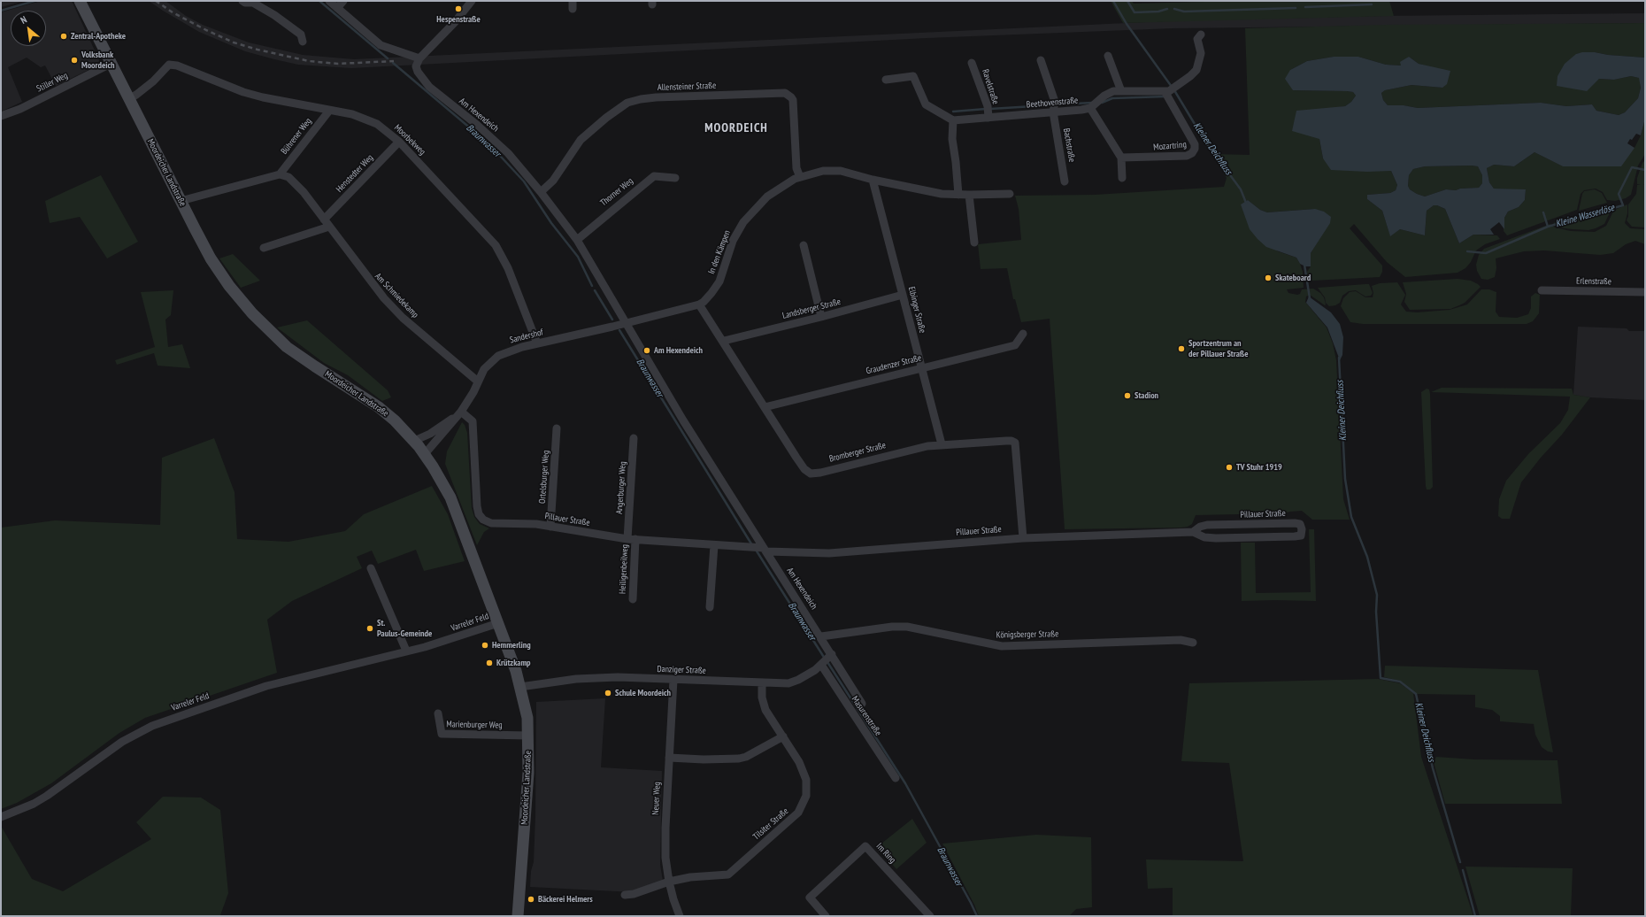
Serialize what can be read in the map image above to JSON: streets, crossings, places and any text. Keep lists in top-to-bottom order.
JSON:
{
  "streets": {
    "main road": ["Moordeicher Landstraße"],
    "street": [
      "Stiller Weg",
      "Allensteiner Straße",
      "Ravelstraße",
      "Beethovenstraße",
      "Am Hexendeich",
      "Bührener Weg",
      "Moorbekweg",
      "Bachstraße",
      "Mozartring",
      "Henstedter Weg",
      "Thorner Weg",
      "In den Kämpen",
      "Erlenstraße",
      "Am Schmiedekamp",
      "Landsberger Straße",
      "Elbinger Straße",
      "Sandershof",
      "Graudenzer Straße",
      "Bromberger Straße",
      "Ortelsburger Weg",
      "Angerburger Weg",
      "Pillauer Straße",
      "Heiligenbeilweg",
      "Varreler Feld",
      "Königsberger Straße",
      "Danziger Straße",
      "Masurenstraße",
      "Marienburger Weg",
      "Neuer Weg",
      "Tilsiter Straße",
      "Im Ring"
    ]
  },
  "crossings": [
    ["Stiller Weg", "Moordeicher Landstraße"],
    ["Allensteiner Straße", "Am Hexendeich"],
    ["Allensteiner Straße", "In den Kämpen"],
    ["Ravelstraße", "Beethovenstraße"],
    ["Beethovenstraße", "Bachstraße"],
    ["Am Hexendeich", "Thorner Weg"],
    ["Am Hexendeich", "In den Kämpen"],
    ["Am Hexendeich", "Sandershof"],
    ["Am Hexendeich", "Pillauer Straße"],
    ["Am Hexendeich", "Königsberger Straße"],
    ["Am Hexendeich", "Danziger Straße"],
    ["Bührener Weg", "Moorbekweg"],
    ["Bührener Weg", "Am Schmiedekamp"],
    ["Moorbekweg", "Moordeicher Landstraße"],
    ["Moorbekweg", "Henstedter Weg"],
    ["Moorbekweg", "Sandershof"],
    ["Moordeicher Landstraße", "Sandershof"],
    ["Moordeicher Landstraße", "Varreler Feld"],
    ["Moordeicher Landstraße", "Danziger Straße"],
    ["Moordeicher Landstraße", "Marienburger Weg"],
    ["Henstedter Weg", "Am Schmiedekamp"],
    ["In den Kämpen", "Elbinger Straße"],
    ["In den Kämpen", "Sandershof"],
    ["In den Kämpen", "Bromberger Straße"],
    ["Am Schmiedekamp", "Sandershof"],
    ["Landsberger Straße", "Elbinger Straße"],
    ["Landsberger Straße", "Bromberger Straße"],
    ["Elbinger Straße", "Graudenzer Straße"],
    ["Elbinger Straße", "Bromberger Straße"],
    ["Sandershof", "Pillauer Straße"],
    ["Graudenzer Straße", "Bromberger Straße"],
    ["Bromberger Straße", "Pillauer Straße"],
    ["Ortelsburger Weg", "Pillauer Straße"],
    ["Angerburger Weg", "Pillauer Straße"],
    ["Angerburger Weg", "Heiligenbeilweg"],
    ["Pillauer Straße", "Heiligenbeilweg"],
    ["Danziger Straße", "Masurenstraße"],
    ["Danziger Straße", "Neuer Weg"],
    ["Danziger Straße", "Tilsiter Straße"],
    ["Neuer Weg", "Tilsiter Straße"]
  ],
  "districts": ["MOORDEICH"],
  "water": ["Braunwasser", "Kleiner Deichfluss", "Kleine Wasserlöse"],
  "places": [
    "Hespenstraße",
    "Zentral-Apotheke",
    "Volksbank Moordeich",
    "Skateboard",
    "Sportzentrum an der Pillauer Straße",
    "Am Hexendeich",
    "Stadion",
    "TV Stuhr 1919",
    "St. Paulus-Gemeinde",
    "Hemmerling",
    "Krützkamp",
    "Schule Moordeich",
    "Bäckerei Helmers"
  ],
  "north": "top left"
}
